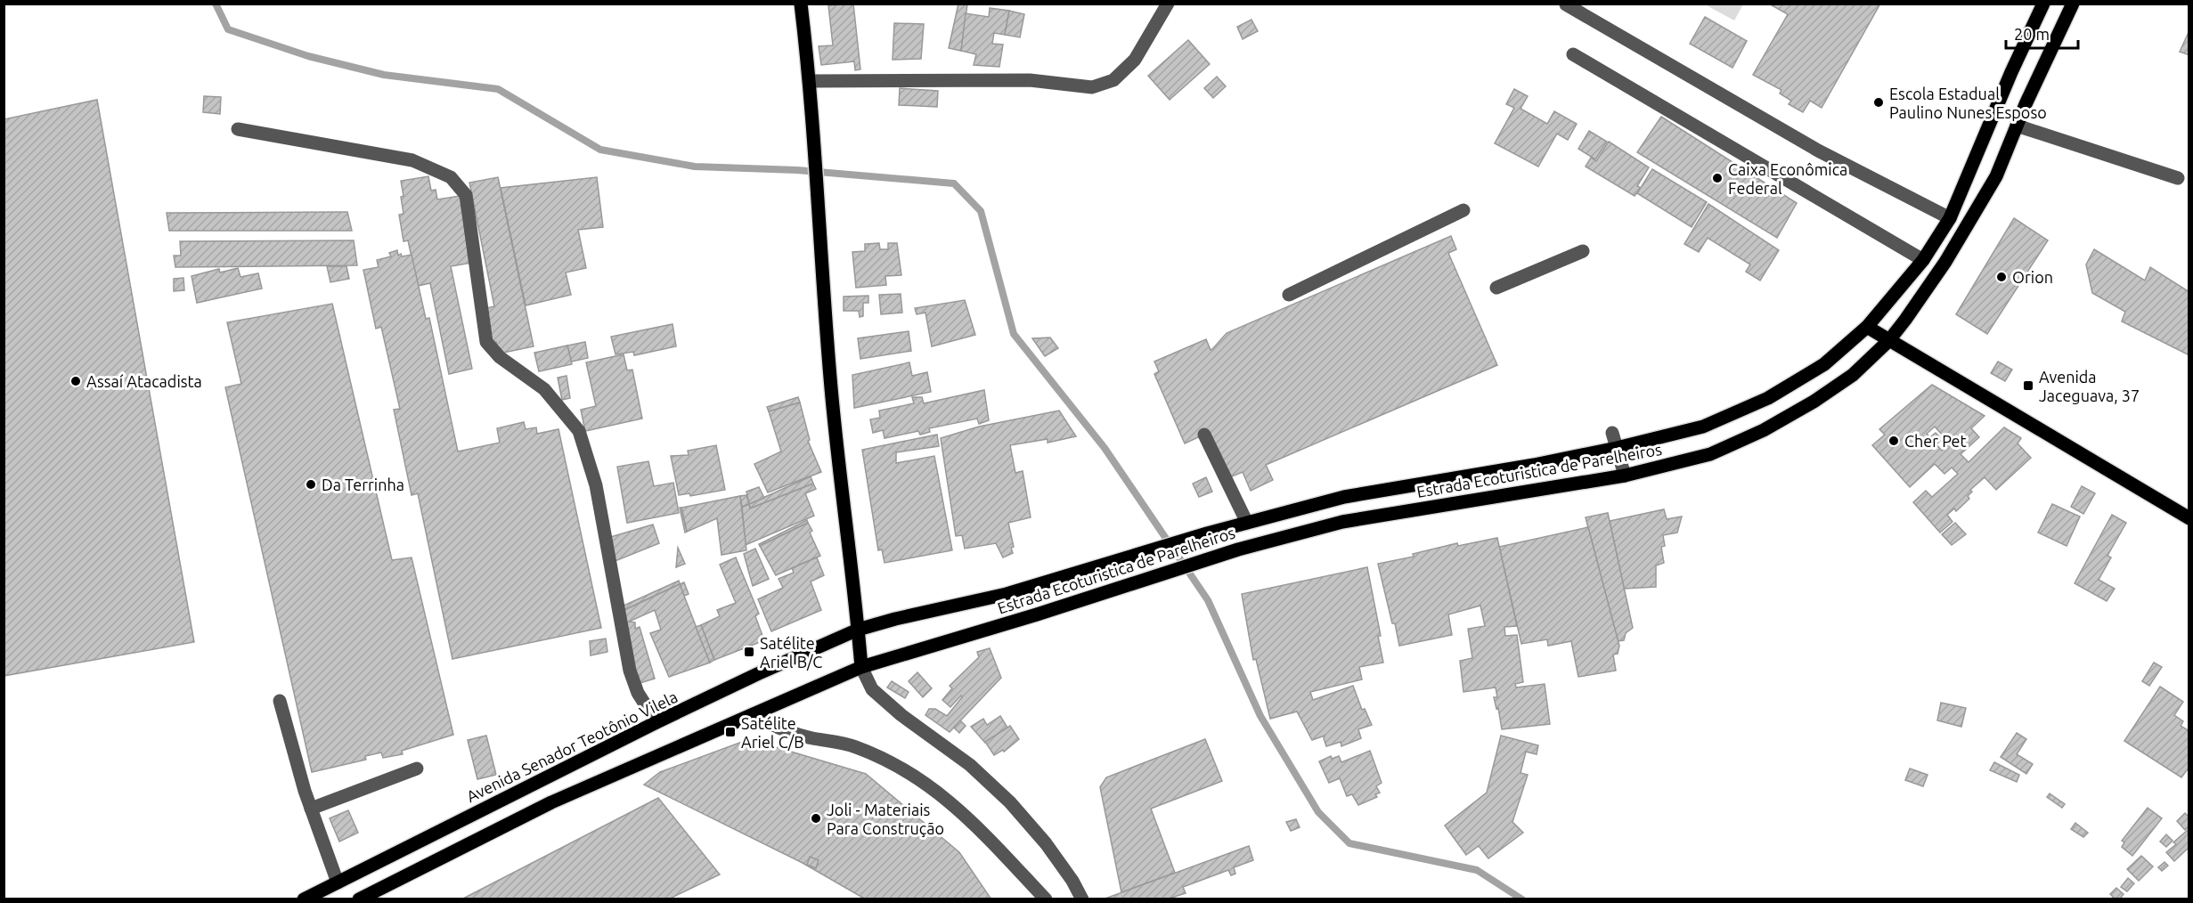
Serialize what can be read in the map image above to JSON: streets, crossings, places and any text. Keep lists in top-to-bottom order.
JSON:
{
  "streets": {
    "main road": ["Estrada Ecoturistica de Parelheiros", "Avenida Senador Teotônio Vilela"]
  },
  "crossings": [
    ["Estrada Ecoturistica de Parelheiros", "Avenida Senador Teotônio Vilela"]
  ],
  "places": {
    "other": [
      "Escola Estadual Paulino Nunes Esposo",
      "Caixa Econômica Federal",
      "Orion",
      "Assaí Atacadista",
      "Cher Pet",
      "Da Terrinha",
      "Joli - Materiais Para Construção"
    ],
    "transit": ["Avenida Jaceguava, 37", "Satélite Ariel B/C", "Satélite Ariel C/B"]
  },
  "scale_bar": "20 m"
}
